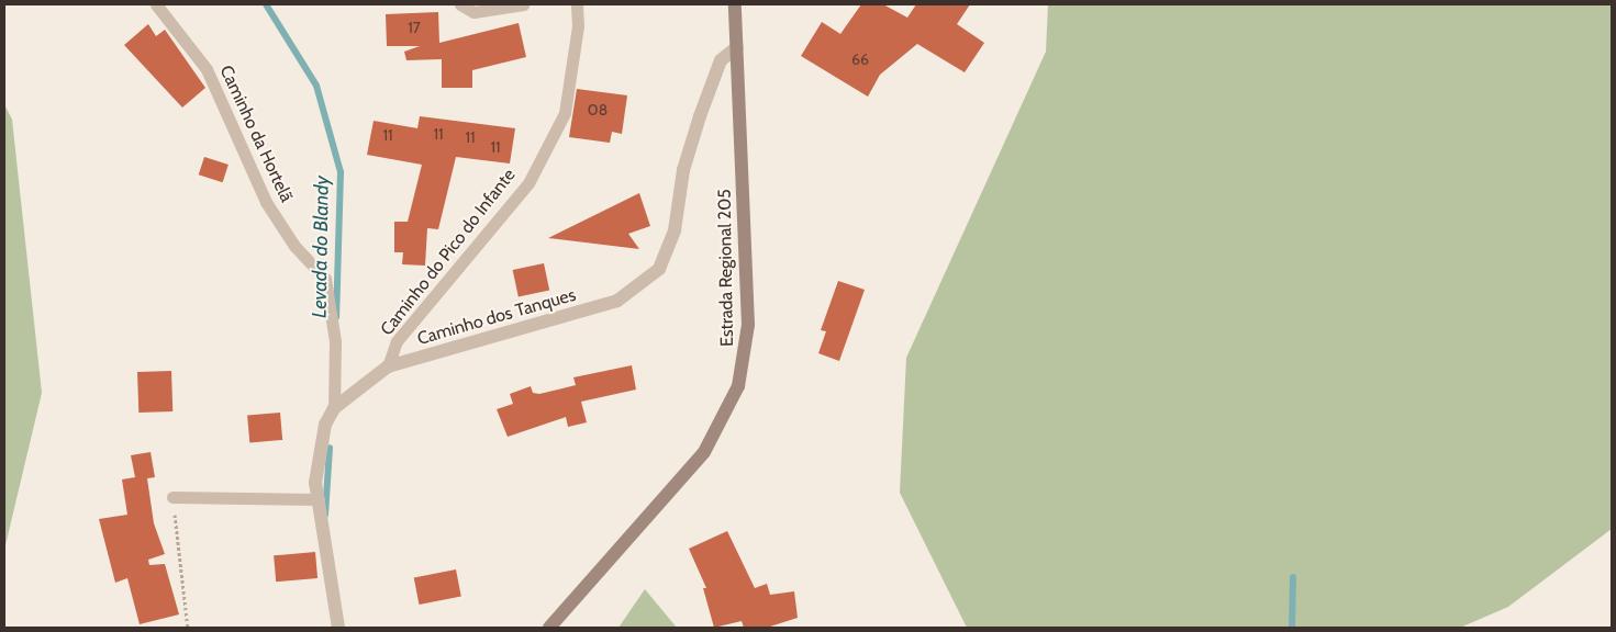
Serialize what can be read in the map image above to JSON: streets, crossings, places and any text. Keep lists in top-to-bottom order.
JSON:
{
  "streets": {
    "main road": ["Estrada Regional 205"],
    "street": ["Caminho dos Tanques"],
    "lane": ["Caminho da Hortelã", "Caminho do Pico do Infante"]
  },
  "crossings": [
    ["Caminho da Hortelã", "Caminho dos Tanques"],
    ["Caminho do Pico do Infante", "Caminho dos Tanques"],
    ["Estrada Regional 205", "Caminho dos Tanques"]
  ],
  "water": ["Levada do Blandy"],
  "house_numbers": [
    "17",
    "66",
    "08",
    "11",
    "11",
    "11",
    "11"
  ]
}
